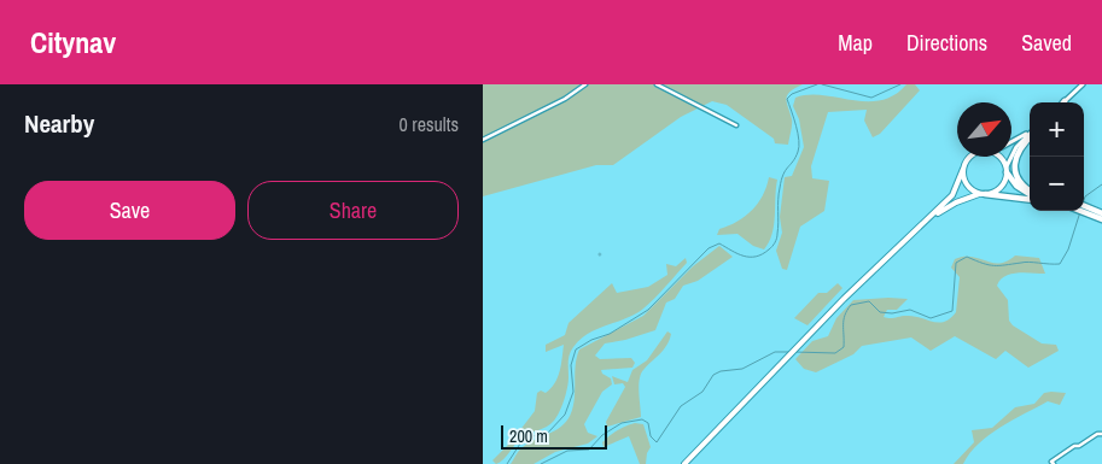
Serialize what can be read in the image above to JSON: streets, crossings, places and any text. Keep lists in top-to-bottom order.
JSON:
{
  "scale_bar": "200 m",
  "north": "top right",
  "page": {
    "header": "Citynav",
    "nav": ["Map", "Directions", "Saved"],
    "heading": ["Nearby", "0 results"],
    "map_buttons": ["+", "−"],
    "buttons": ["Save", "Share"],
    "scale": "200 m"
  }
}
